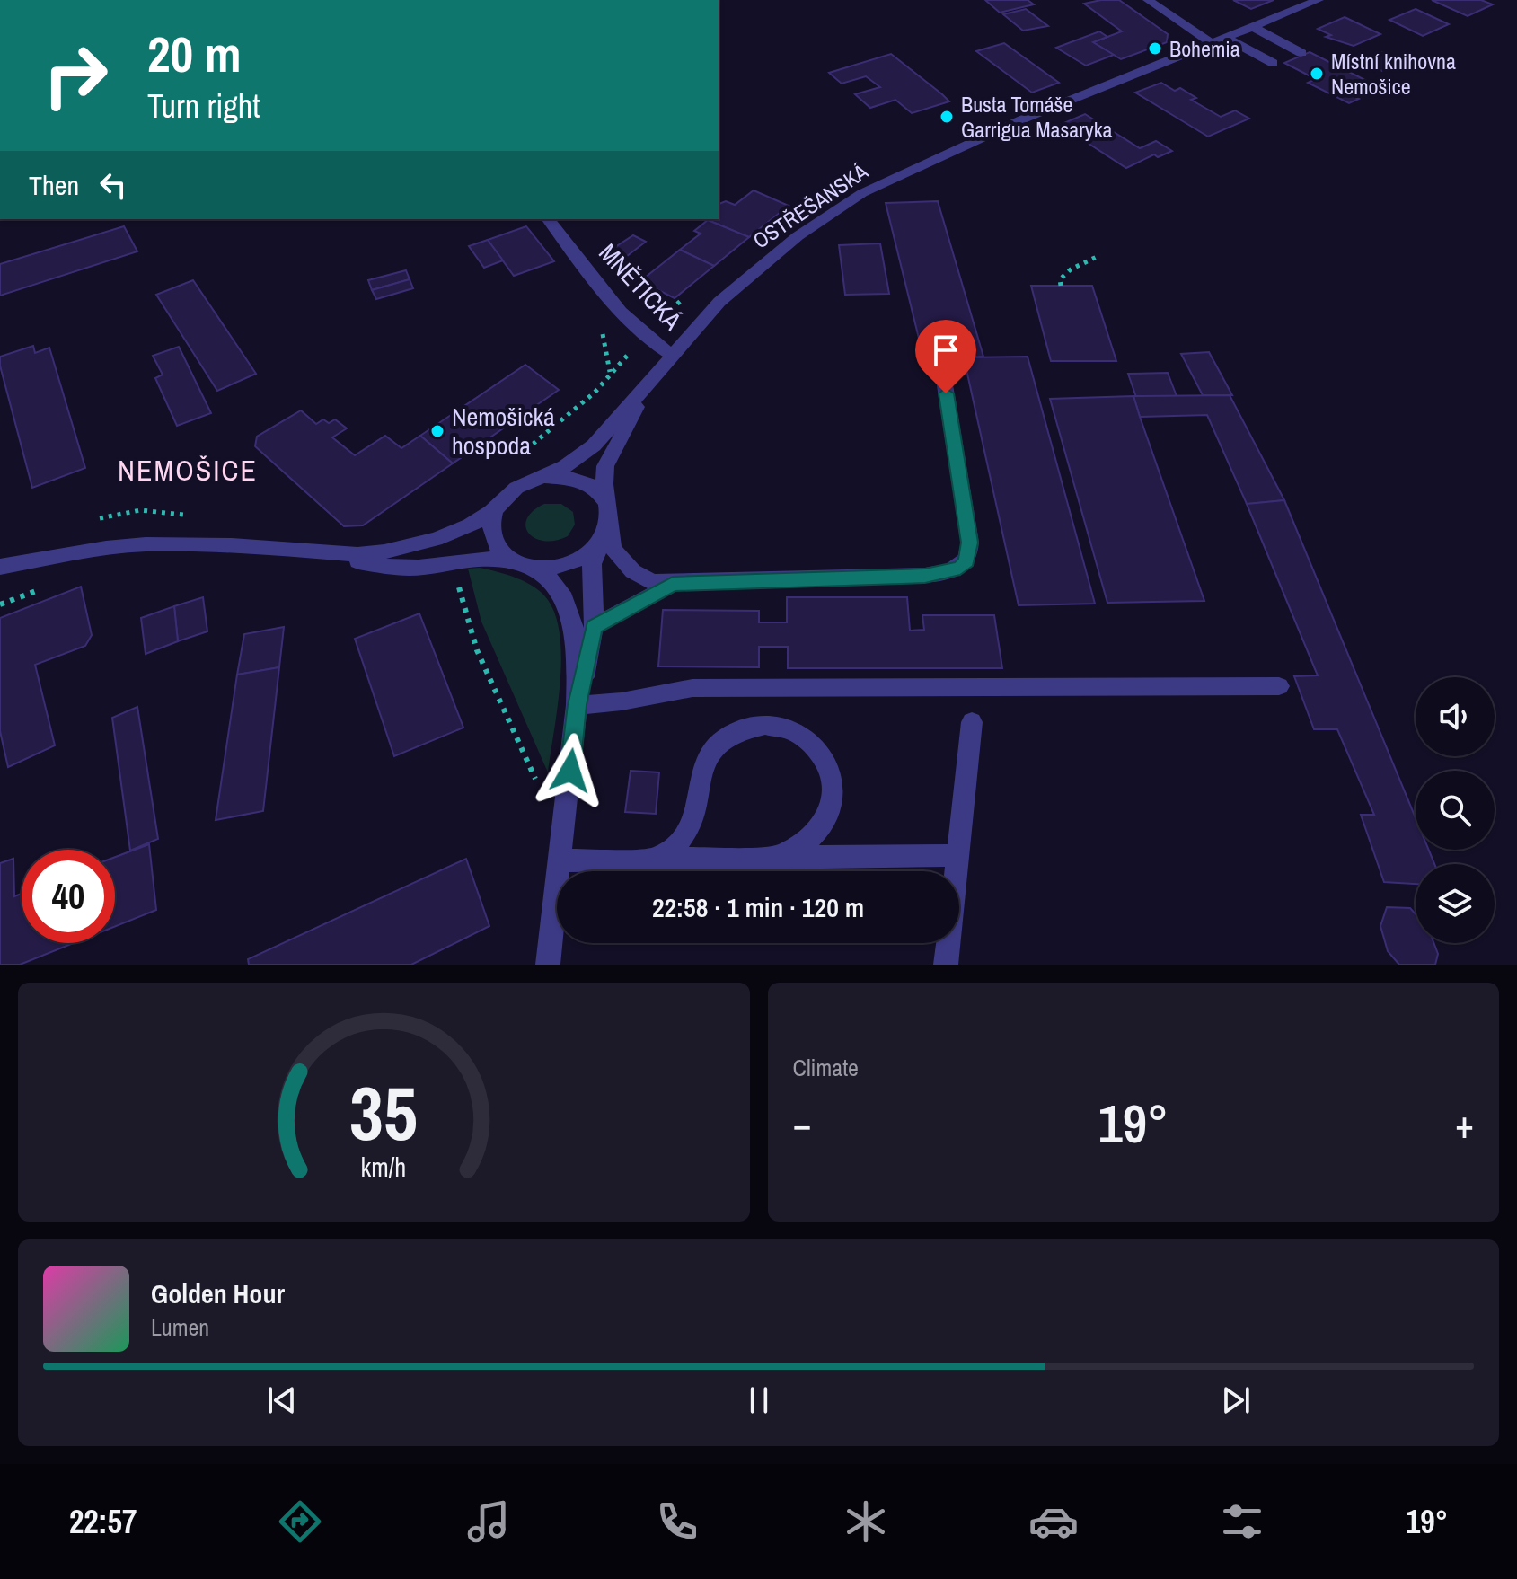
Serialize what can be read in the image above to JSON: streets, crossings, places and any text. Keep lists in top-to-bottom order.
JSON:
{
  "streets": {
    "street": ["OSTŘEŠANSKÁ", "MNĚTICKÁ"]
  },
  "crossings": [
    ["OSTŘEŠANSKÁ", "MNĚTICKÁ"]
  ],
  "districts": ["NEMOŠICE"],
  "places": [
    "Bohemia",
    "Místní knihovna Nemošice",
    "Busta Tomáše Garrigua Masaryka",
    "Nemošická hospoda"
  ],
  "page": {
    "turn": ["20 m", "Turn right"],
    "then": "Then",
    "limit": "40",
    "trip": "22:58 · 1 min · 120 m",
    "tile": "Climate",
    "heat": ["−", "19°", "+"],
    "song": ["Golden Hour", "Lumen"],
    "tabs": ["22:57", "19°"],
    "gauge": ["35", "km/h"]
  }
}
